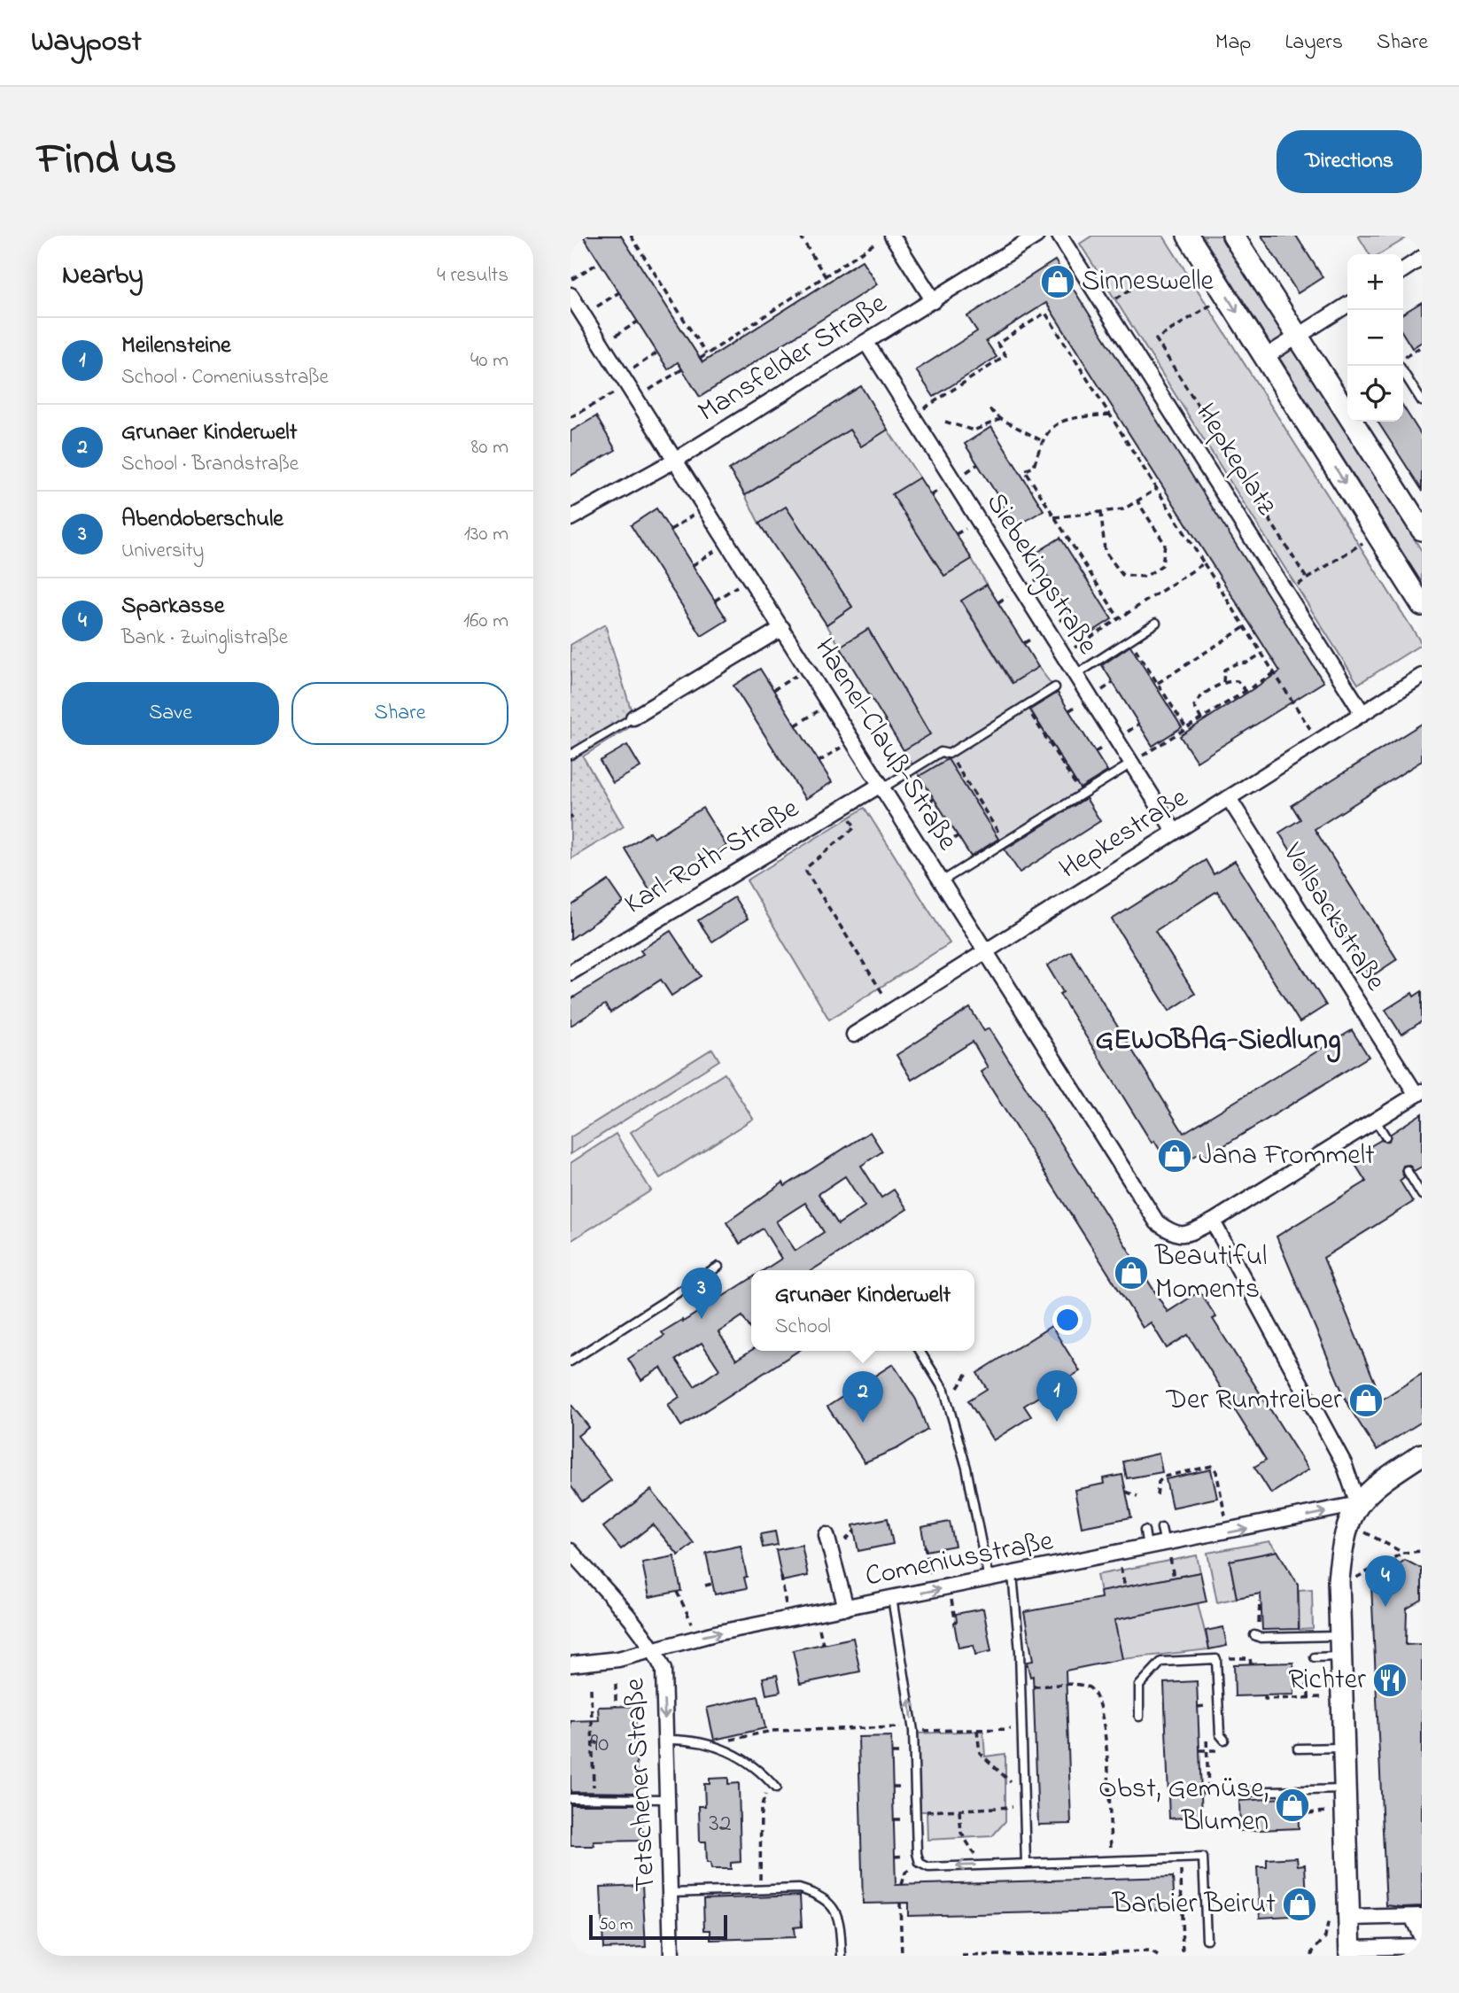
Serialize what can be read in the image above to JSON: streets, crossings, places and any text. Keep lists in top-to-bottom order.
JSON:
{
  "streets": {
    "street": [
      "Mansfelder Straße",
      "Hepkeplatz",
      "Siebekingstraße",
      "Haenel-Clauß-Straße",
      "Hepkestraße",
      "Karl-Roth-Straße",
      "Vollsackstraße",
      "Comeniusstraße",
      "Tetschener Straße"
    ]
  },
  "crossings": [
    ["Mansfelder Straße", "Siebekingstraße"],
    ["Mansfelder Straße", "Haenel-Clauß-Straße"],
    ["Hepkeplatz", "Hepkestraße"],
    ["Siebekingstraße", "Hepkestraße"],
    ["Haenel-Clauß-Straße", "Hepkestraße"],
    ["Haenel-Clauß-Straße", "Karl-Roth-Straße"],
    ["Hepkestraße", "Vollsackstraße"],
    ["Comeniusstraße", "Tetschener Straße"]
  ],
  "one_way": ["Comeniusstraße"],
  "districts": ["GEWOBAG-Siedlung"],
  "places": {
    "shop": [
      "Sinneswelle",
      "Jana Frommelt",
      "Beautiful Moments",
      "Der Rumtreiber",
      "Obst, Gemüse, Blumen",
      "Barbier Beirut"
    ],
    "restaurant": ["Richter"]
  },
  "house_numbers": ["90", "32"],
  "scale_bar": "50 m",
  "page": {
    "header": "Waypost",
    "nav": ["Map", "Layers", "Share"],
    "title": "Find us",
    "buttons": [
      "Directions",
      ["Save", "Share"]
    ],
    "heading": ["Nearby", "4 results"],
    "map_buttons": ["+", "−"],
    "list": [
      {
        "mark": "1",
        "name": "Meilensteine",
        "note": "School · Comeniusstraße",
        "value": "40 m"
      },
      {
        "mark": "2",
        "name": "Grunaer Kinderwelt",
        "note": "School · Brandstraße",
        "value": "80 m"
      },
      {
        "mark": "3",
        "name": "Abendoberschule",
        "note": "University",
        "value": "130 m"
      },
      {
        "mark": "4",
        "name": "Sparkasse",
        "note": "Bank · Zwinglistraße",
        "value": "160 m"
      }
    ],
    "pins": [
      "3",
      "1",
      "2",
      "4"
    ],
    "popup": ["Grunaer Kinderwelt", "School"],
    "scale": "50 m"
  }
}
